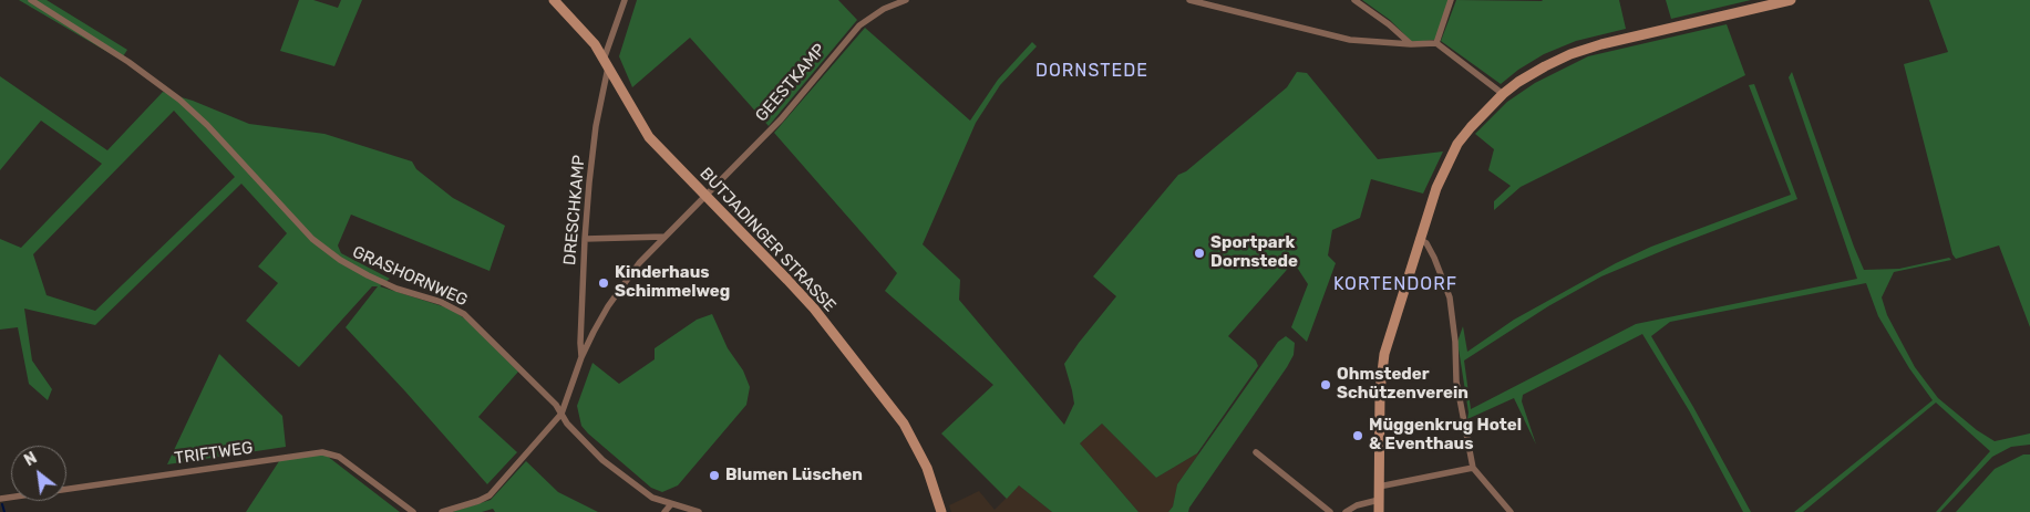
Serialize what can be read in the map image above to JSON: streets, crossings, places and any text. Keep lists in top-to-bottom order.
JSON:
{
  "streets": {
    "main road": ["BUTJADINGER STRASSE"],
    "street": [
      "GEESTKAMP",
      "DRESCHKAMP",
      "GRASHORNWEG",
      "TRIFTWEG"
    ]
  },
  "crossings": [
    ["GEESTKAMP", "DRESCHKAMP"],
    ["GEESTKAMP", "BUTJADINGER STRASSE"],
    ["DRESCHKAMP", "BUTJADINGER STRASSE"]
  ],
  "districts": ["DORNSTEDE", "KORTENDORF"],
  "places": [
    "Sportpark Dornstede",
    "Kinderhaus Schimmelweg",
    "Ohmsteder Schützenverein",
    "Müggenkrug Hotel & Eventhaus",
    "Blumen Lüschen"
  ],
  "north": "top left"
}
